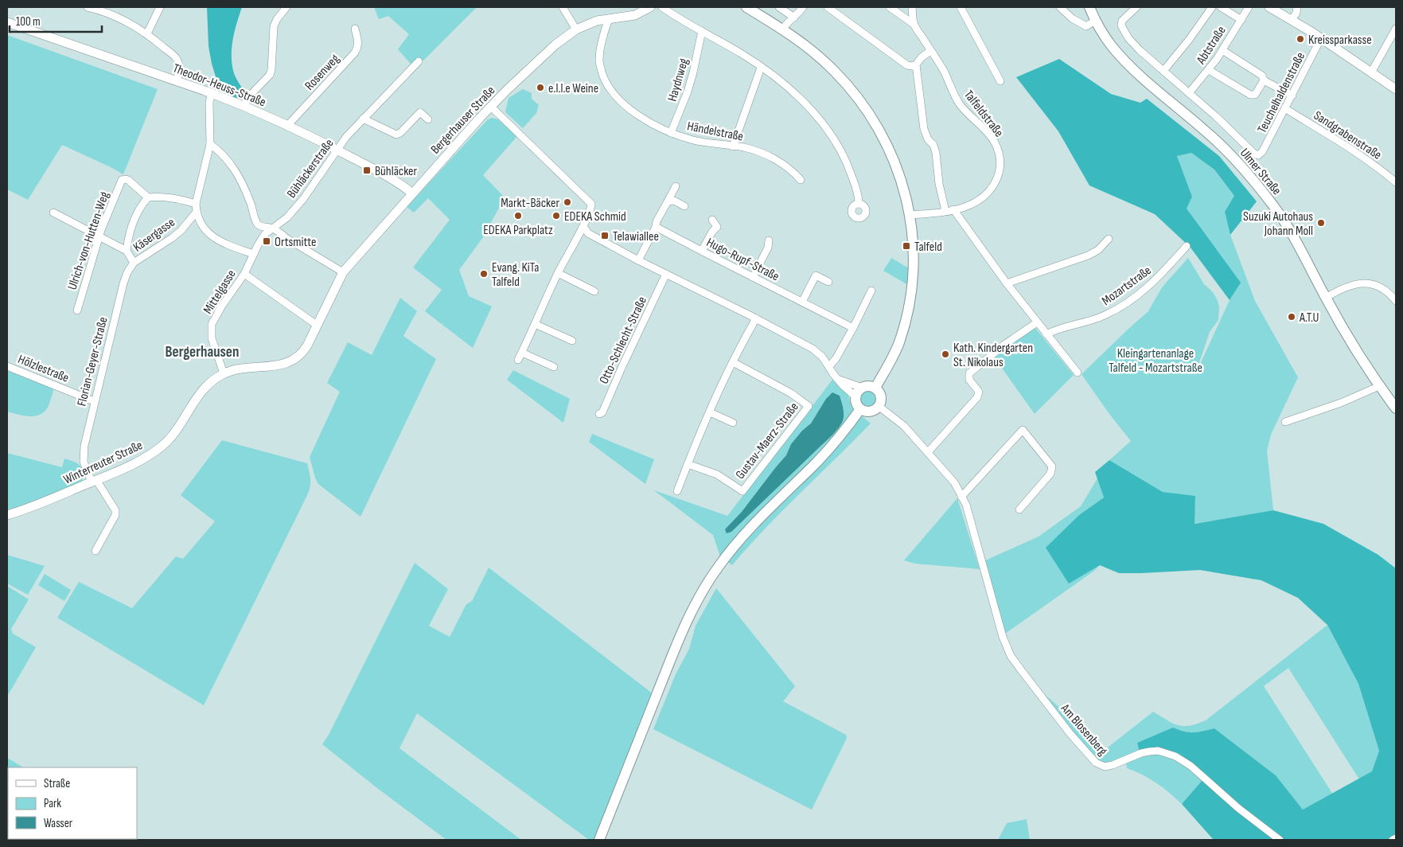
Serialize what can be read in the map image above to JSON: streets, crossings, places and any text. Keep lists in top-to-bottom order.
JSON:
{
  "streets": {
    "main road": ["Ulmer Straße"],
    "street": [
      "Abtstraße",
      "Rosenweg",
      "Haydnweg",
      "Theodor-Heuss-Straße",
      "Teuchelhaldenstraße",
      "Talfeldstraße",
      "Bergerhauser Straße",
      "Händelstraße",
      "Sandgrabenstraße",
      "Bühläckerstraße",
      "Käsergasse",
      "Ulrich-von-Hutten-Weg",
      "Hugo-Rupf-Straße",
      "Mozartstraße",
      "Mittelgasse",
      "Otto-Schlecht-Straße",
      "Florian-Geyer-Straße",
      "Hölzlestraße",
      "Gustav-Maerz-Straße",
      "Winterreuter Straße",
      "Am Blosenberg"
    ]
  },
  "crossings": [
    ["Abtstraße", "Teuchelhaldenstraße"],
    ["Rosenweg", "Theodor-Heuss-Straße"],
    ["Haydnweg", "Händelstraße"],
    ["Theodor-Heuss-Straße", "Bergerhauser Straße"],
    ["Theodor-Heuss-Straße", "Bühläckerstraße"],
    ["Teuchelhaldenstraße", "Sandgrabenstraße"],
    ["Bergerhauser Straße", "Händelstraße"],
    ["Bergerhauser Straße", "Winterreuter Straße"],
    ["Bühläckerstraße", "Mittelgasse"],
    ["Käsergasse", "Florian-Geyer-Straße"],
    ["Mittelgasse", "Winterreuter Straße"],
    ["Florian-Geyer-Straße", "Hölzlestraße"],
    ["Florian-Geyer-Straße", "Winterreuter Straße"]
  ],
  "districts": ["Bergerhausen"],
  "parks": ["Kleingartenanlage Talfeld - Mozartstraße"],
  "places": {
    "other": [
      "Kreissparkasse",
      "e.l.l.e Weine",
      "Markt-Bäcker",
      "EDEKA Parkplatz",
      "EDEKA Schmid",
      "Suzuki Autohaus Johann Moll",
      "Evang. KiTa Talfeld",
      "A.T.U",
      "Kath. Kindergarten St. Nikolaus"
    ],
    "transit": [
      "Bühläcker",
      "Telawiallee",
      "Ortsmitte",
      "Talfeld"
    ]
  },
  "legend": ["Straße", "Park", "Wasser"],
  "scale_bar": "100 m"
}
